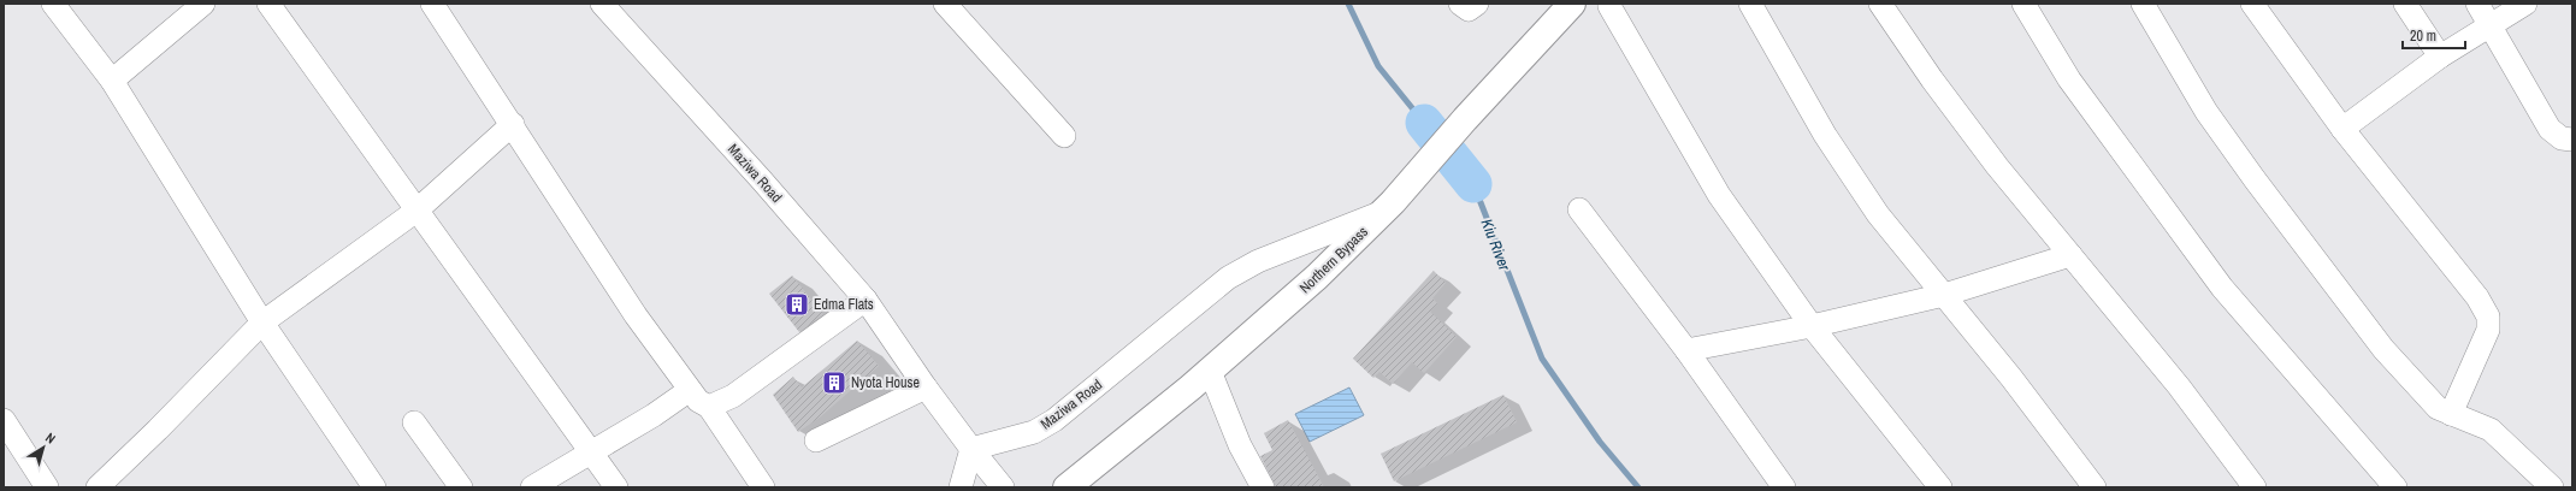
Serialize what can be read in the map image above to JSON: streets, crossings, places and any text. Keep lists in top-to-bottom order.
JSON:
{
  "streets": {
    "main road": ["Northern Bypass"],
    "street": ["Maziwa Road"]
  },
  "crossings": [
    ["Maziwa Road", "Northern Bypass"]
  ],
  "water": ["Kiu River"],
  "places": {
    "building": ["Edma Flats", "Nyota House"]
  },
  "scale_bar": "20 m",
  "north": "top right"
}
